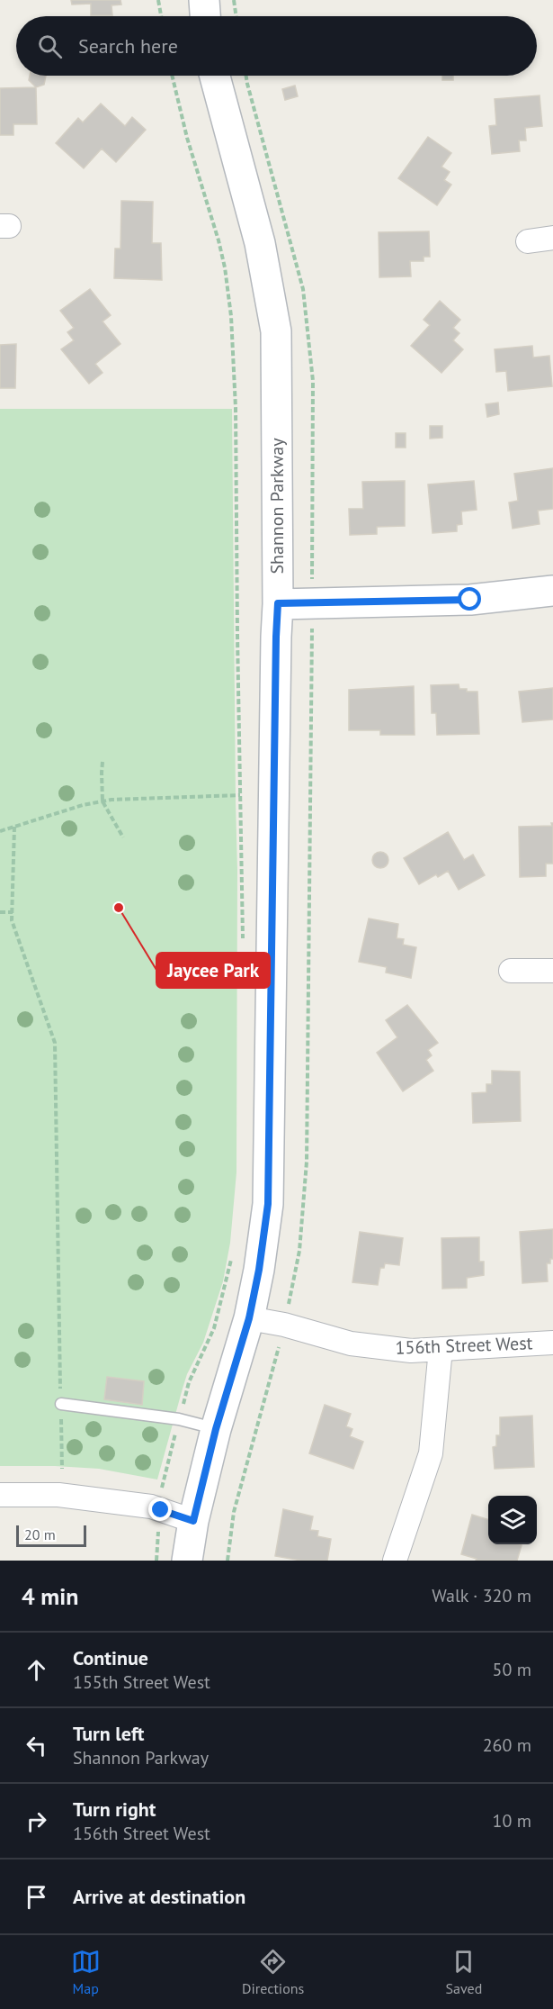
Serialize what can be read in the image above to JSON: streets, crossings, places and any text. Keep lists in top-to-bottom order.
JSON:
{
  "streets": {
    "street": ["Shannon Parkway", "156th Street West"]
  },
  "crossings": [
    ["Shannon Parkway", "156th Street West"]
  ],
  "places": ["Jaycee Park"],
  "scale_bar": "20 m",
  "page": {
    "search": "Search here",
    "scale": "20 m",
    "heading": ["4 min", "Walk · 320 m"],
    "list": [
      ["Continue", "155th Street West", "50 m"],
      ["Turn left", "Shannon Parkway", "260 m"],
      ["Turn right", "156th Street West", "10 m"],
      "Arrive at destination"
    ],
    "nav": ["Map", "Directions", "Saved"]
  }
}
